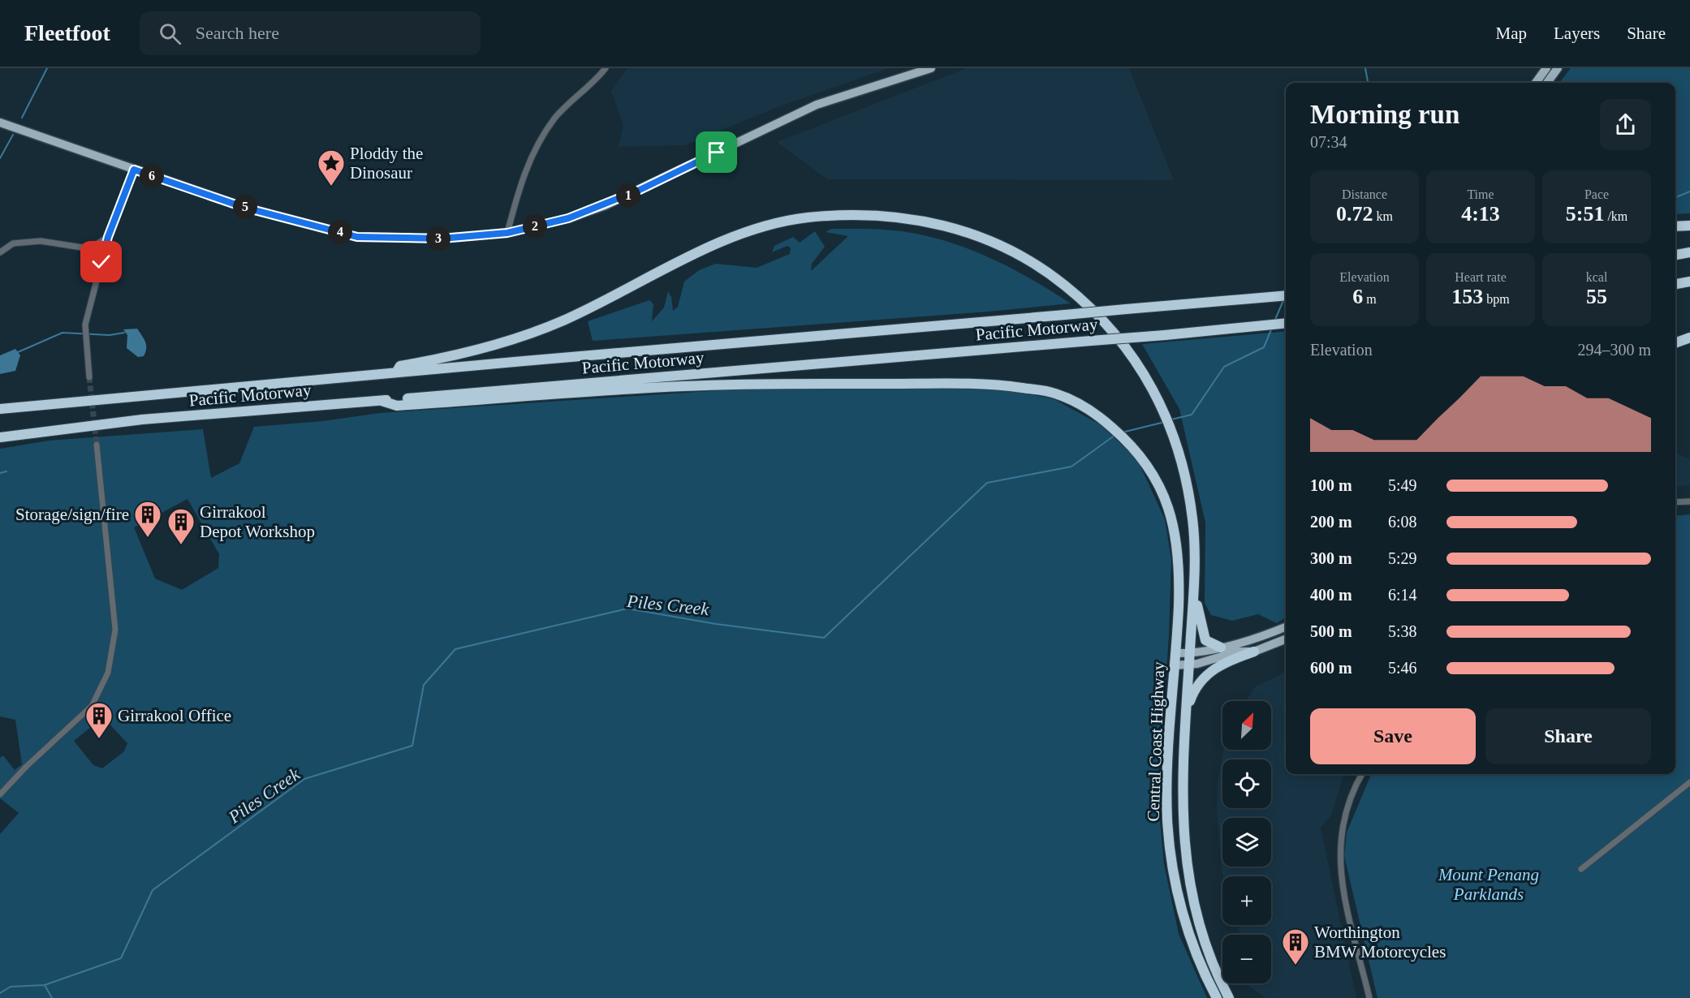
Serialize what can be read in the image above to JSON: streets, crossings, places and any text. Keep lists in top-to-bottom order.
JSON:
{
  "streets": {
    "highway": ["Pacific Motorway", "Central Coast Highway"]
  },
  "crossings": [
    ["Pacific Motorway", "Central Coast Highway"]
  ],
  "water": ["Piles Creek"],
  "parks": ["Mount Penang Parklands"],
  "places": {
    "place": ["Ploddy the Dinosaur"],
    "building": [
      "Storage/sign/fire",
      "Girrakool Depot Workshop",
      "Girrakool Office",
      "Worthington BMW Motorcycles"
    ]
  },
  "north": "top right",
  "page": {
    "header": "Fleetfoot",
    "search": "Search here",
    "nav": ["Map", "Layers", "Share"],
    "heading": ["Morning run", "07:34"],
    "pins": [
      "6",
      "1",
      "5",
      "2",
      "4",
      "3"
    ],
    "stats": [
      ["Distance", "0.72 km"],
      ["Time", "4:13"],
      ["Pace", "5:51 /km"],
      ["Elevation", "6 m"],
      ["Heart rate", "153 bpm"],
      ["kcal", "55"]
    ],
    "chart": ["Elevation", "294–300 m"],
    "list": [
      {
        "name": "100 m",
        "note": "5:49"
      },
      {
        "name": "200 m",
        "note": "6:08"
      },
      {
        "name": "300 m",
        "note": "5:29"
      },
      {
        "name": "400 m",
        "note": "6:14"
      },
      {
        "name": "500 m",
        "note": "5:38"
      },
      {
        "name": "600 m",
        "note": "5:46"
      }
    ],
    "buttons": ["Save", "Share"],
    "map_buttons": ["+", "−"]
  }
}
